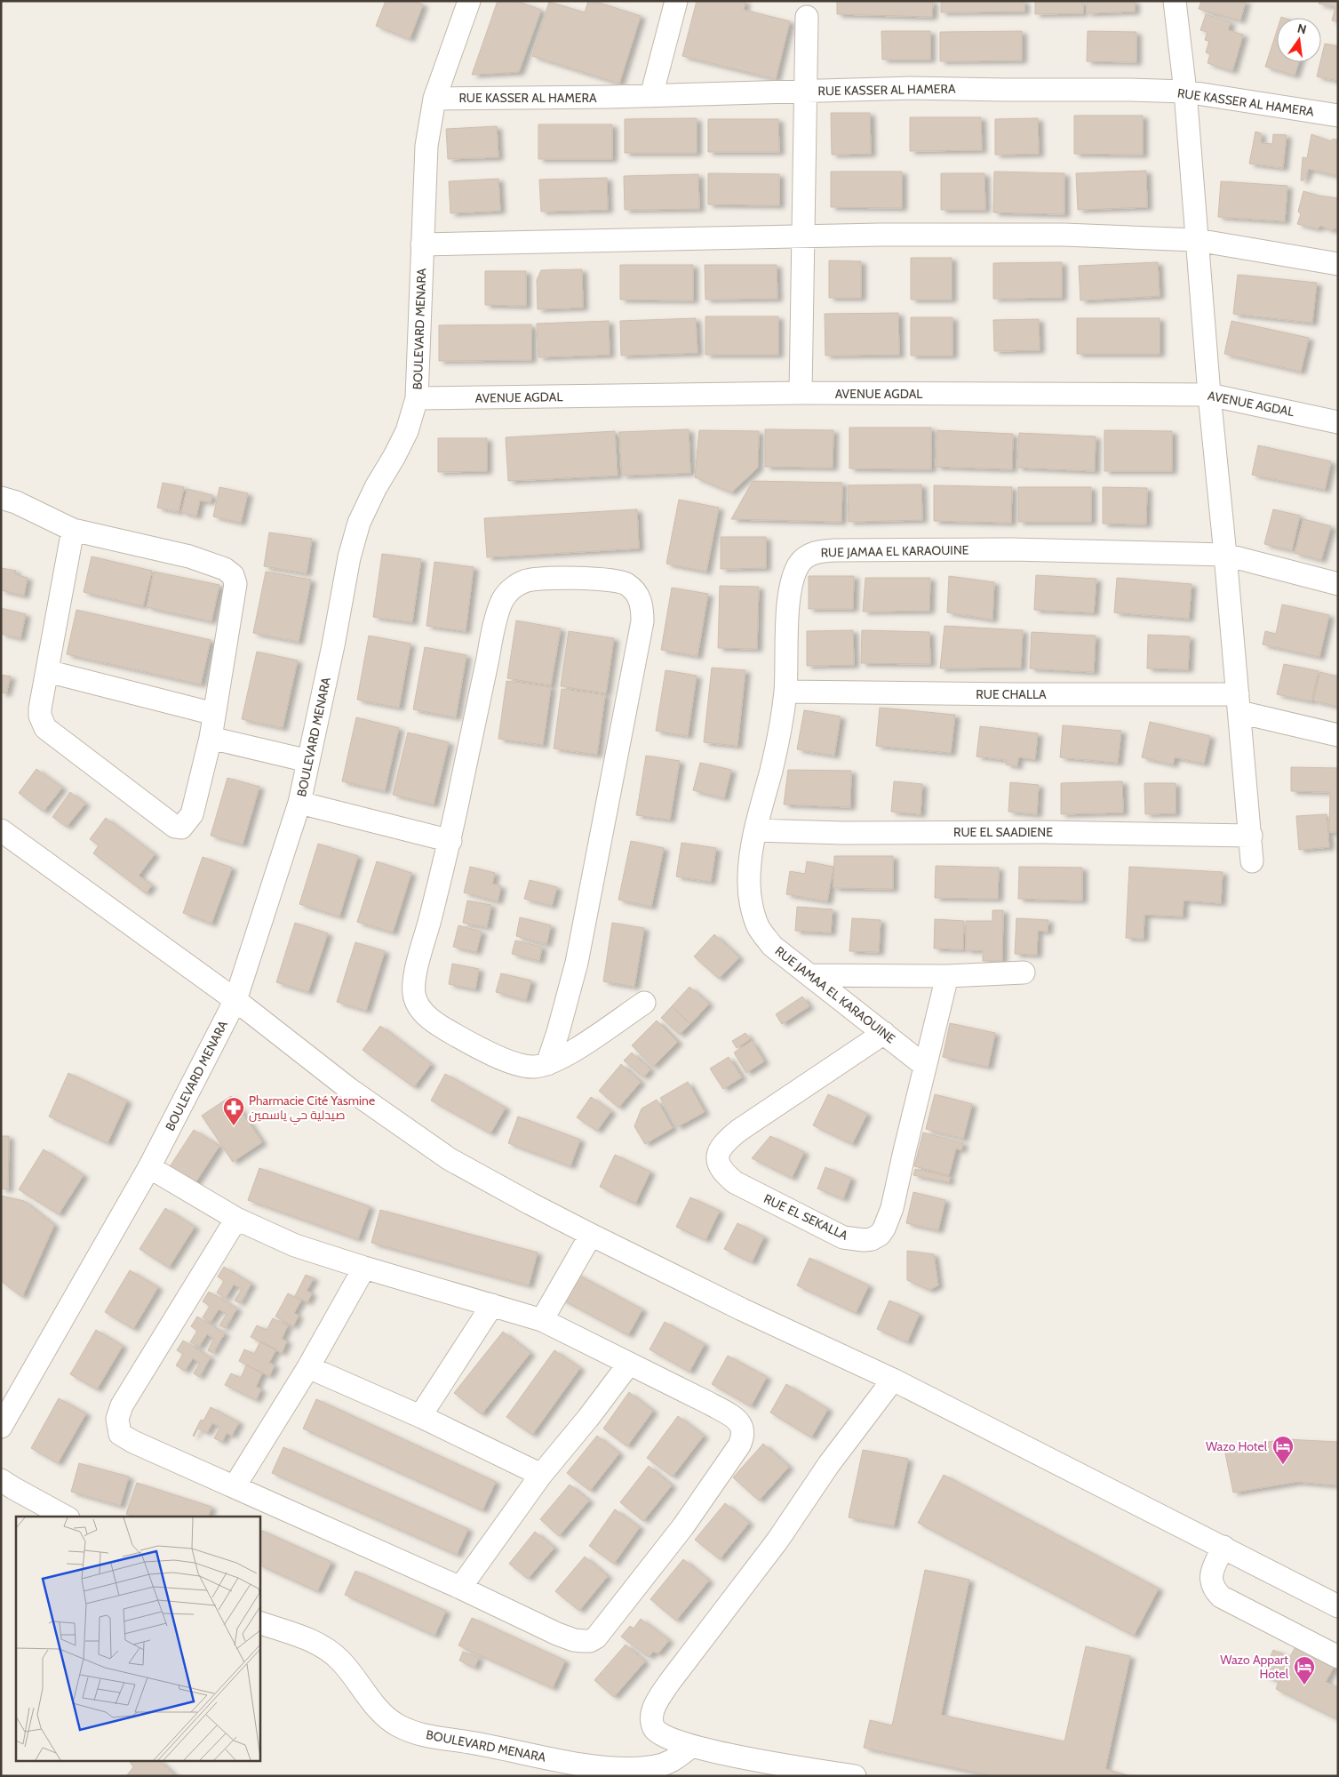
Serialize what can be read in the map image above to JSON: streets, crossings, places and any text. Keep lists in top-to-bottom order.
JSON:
{
  "streets": {
    "street": [
      "RUE KASSER AL HAMERA",
      "BOULEVARD MENARA",
      "AVENUE AGDAL",
      "RUE JAMAA EL KARAOUINE",
      "RUE CHALLA",
      "RUE EL SAADIENE",
      "RUE EL SEKALLA"
    ]
  },
  "crossings": [
    ["RUE KASSER AL HAMERA", "BOULEVARD MENARA"],
    ["BOULEVARD MENARA", "AVENUE AGDAL"],
    ["RUE JAMAA EL KARAOUINE", "RUE CHALLA"],
    ["RUE JAMAA EL KARAOUINE", "RUE EL SAADIENE"],
    ["RUE JAMAA EL KARAOUINE", "RUE EL SEKALLA"]
  ],
  "places": {
    "pharmacy": ["Pharmacie Cité Yasmine صيدلية حي ياسمين"],
    "hotel": ["Wazo Hotel", "Wazo Appart Hotel"]
  },
  "north": "top"
}
